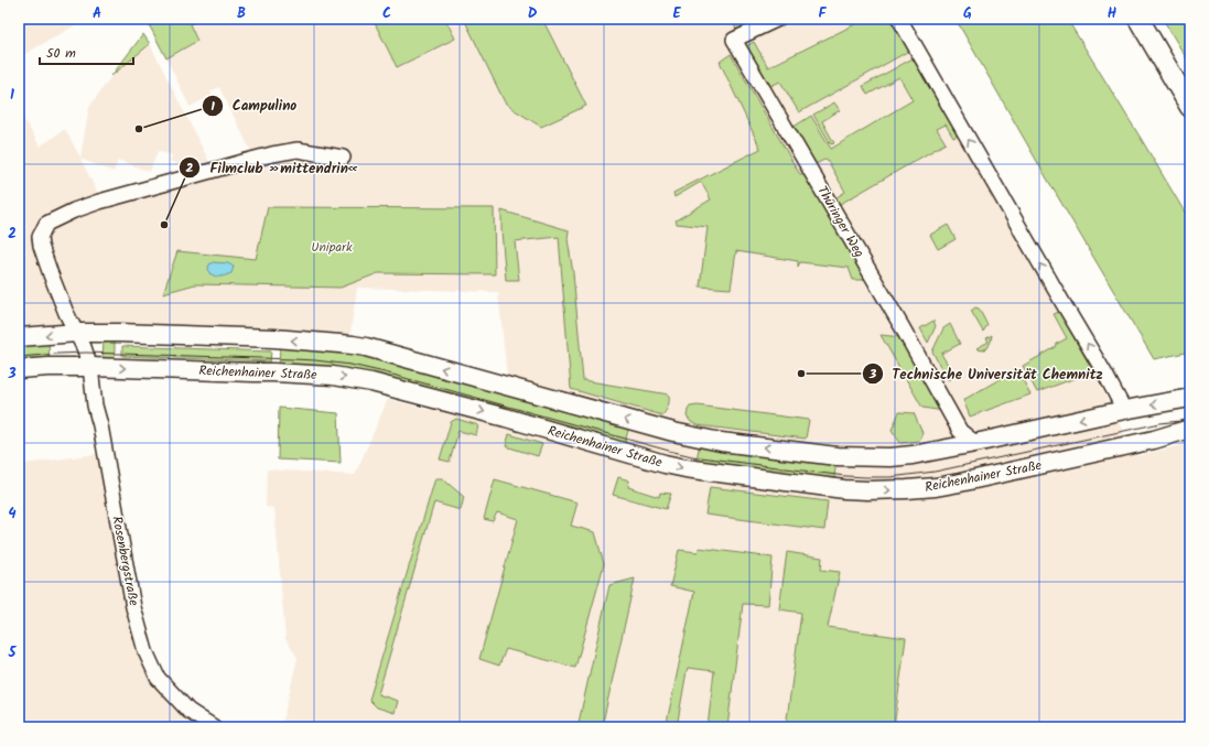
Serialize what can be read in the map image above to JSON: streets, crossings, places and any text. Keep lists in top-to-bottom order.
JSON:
{
  "streets": {
    "street": ["Thüringer Weg", "Reichenhainer Straße", "Rosenbergstraße"]
  },
  "crossings": [
    ["Reichenhainer Straße", "Rosenbergstraße"]
  ],
  "parks": ["Unipark"],
  "places": ["Campulino", "Filmclub »mittendrin«", "Technische Universität Chemnitz"],
  "scale_bar": "50 m",
  "grid": {
    "columns": [
      "A",
      "B",
      "C",
      "D",
      "E",
      "F",
      "G",
      "H"
    ],
    "rows": [
      "1",
      "2",
      "3",
      "4",
      "5"
    ]
  }
}
